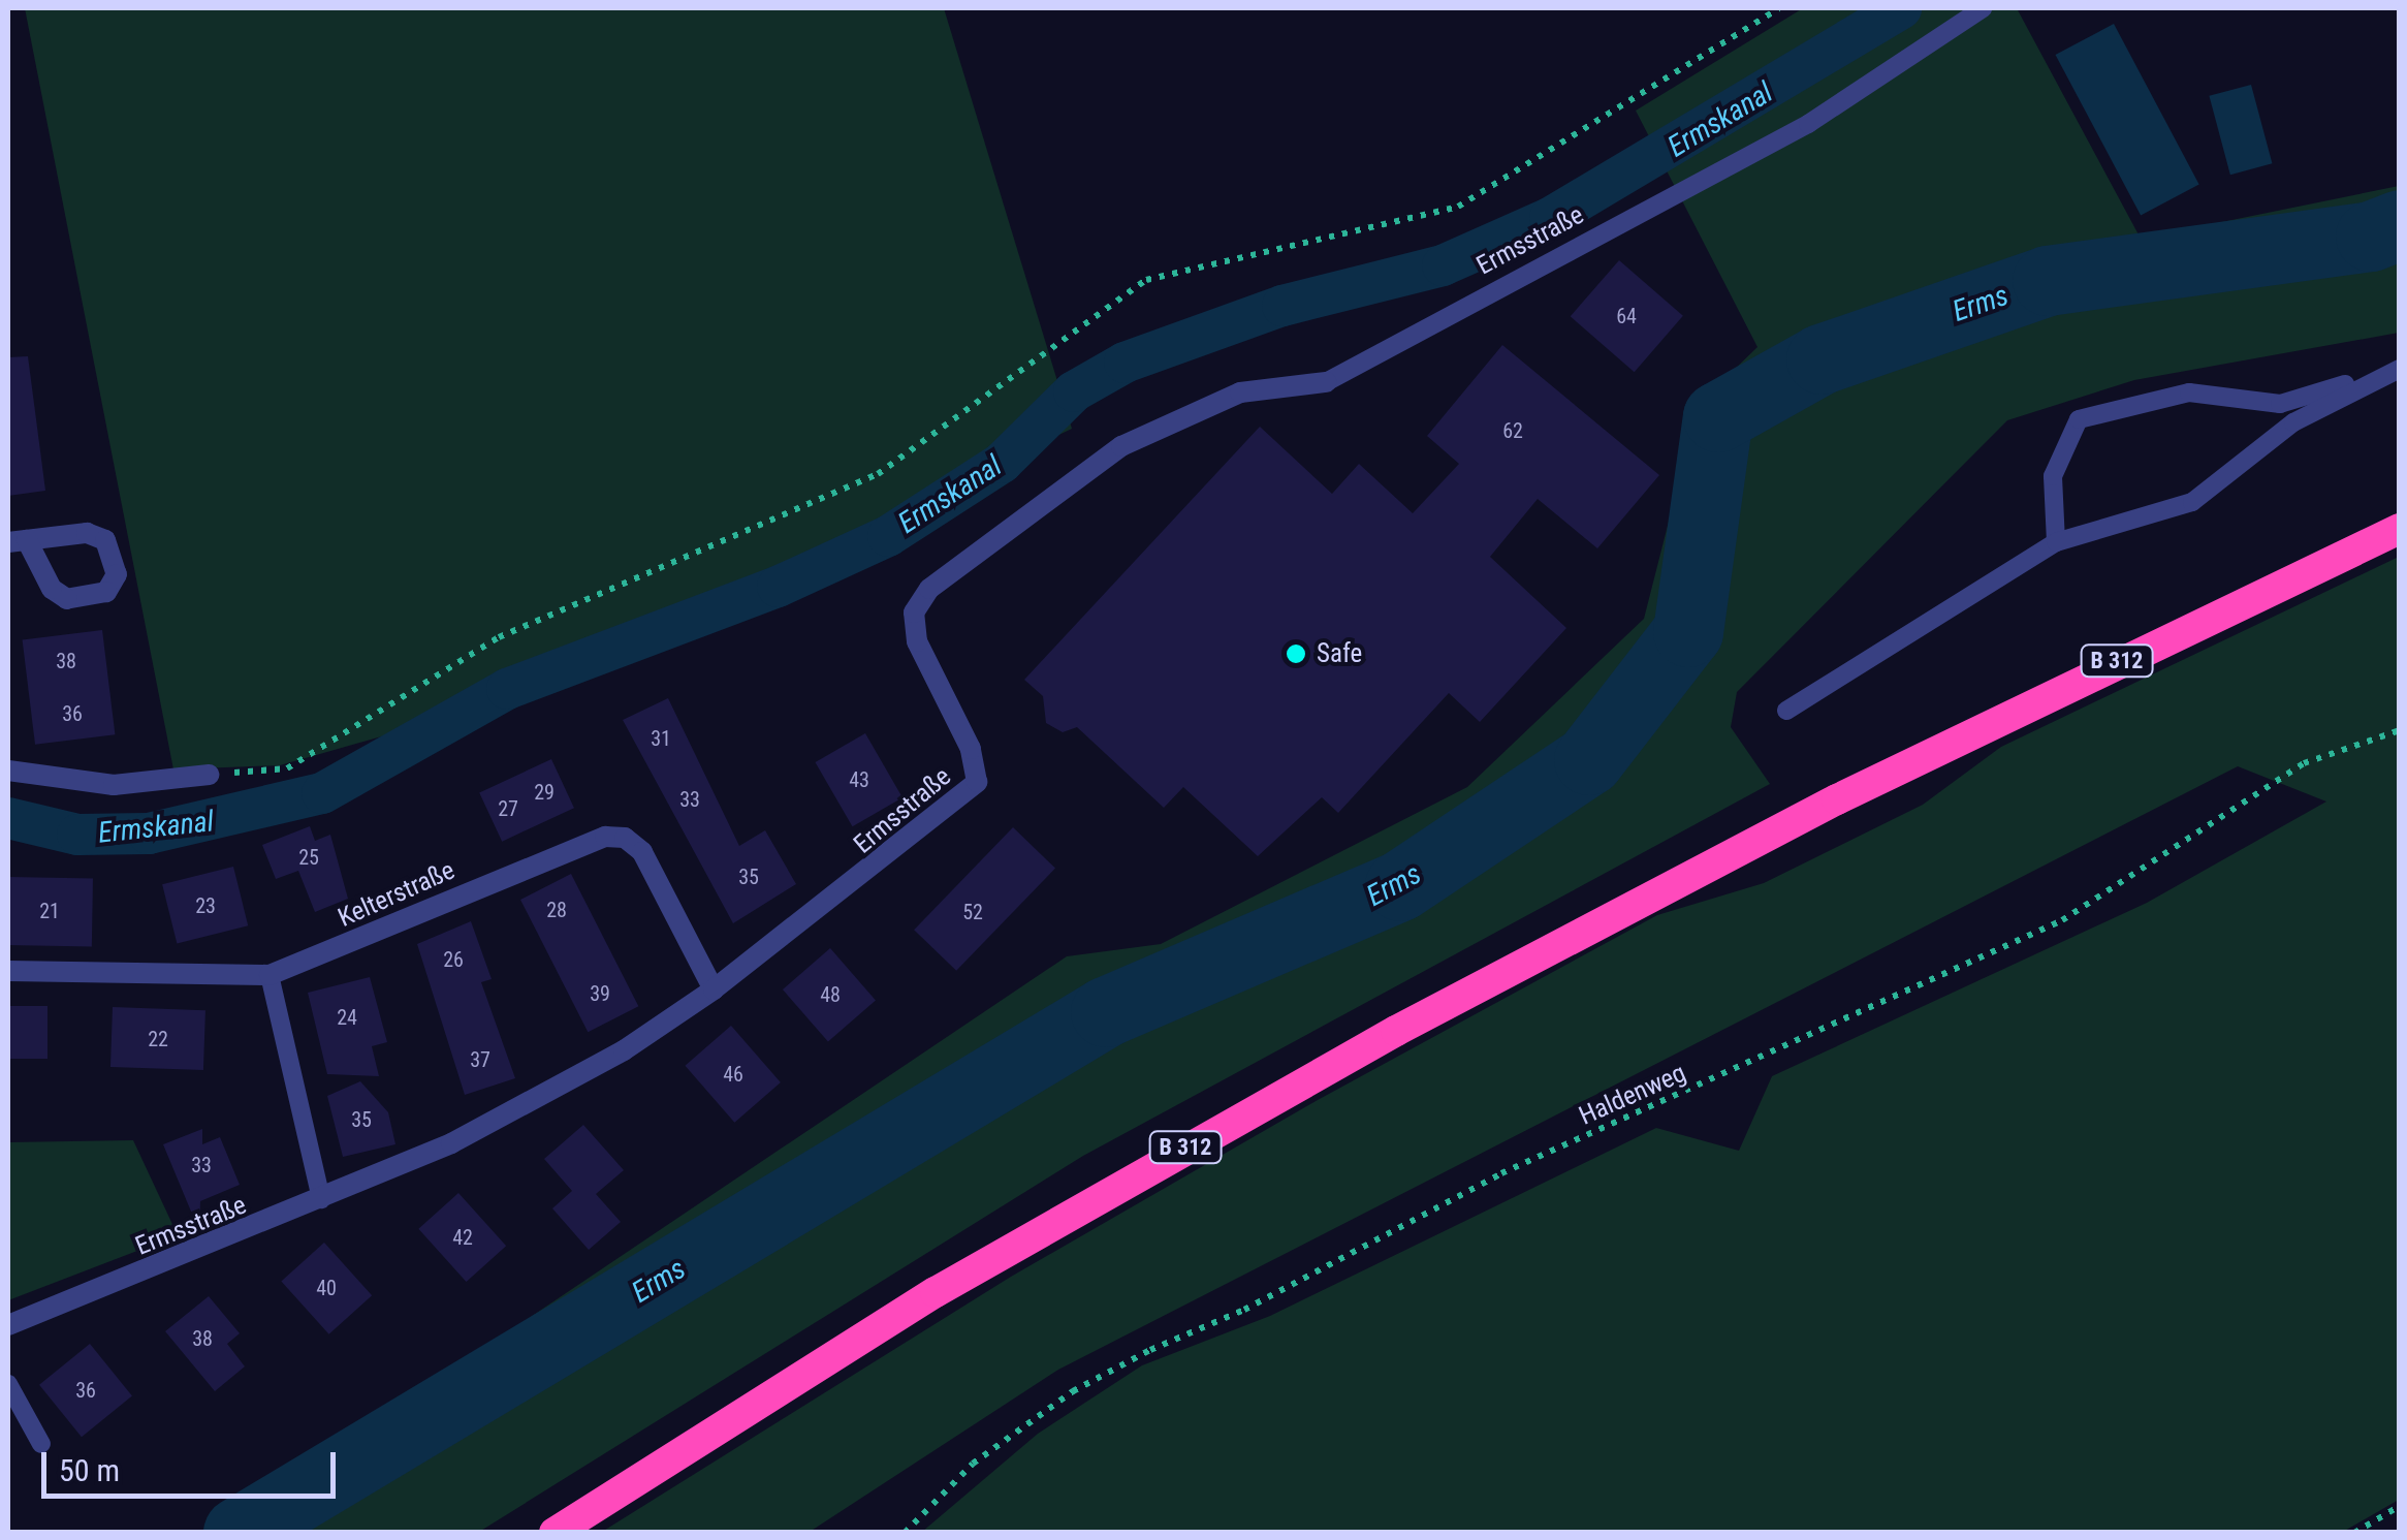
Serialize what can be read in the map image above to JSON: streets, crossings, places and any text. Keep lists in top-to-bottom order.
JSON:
{
  "streets": {
    "highway": ["B 312"],
    "street": ["Ermsstraße", "Kelterstraße"],
    "path": ["Haldenweg"]
  },
  "crossings": [
    ["Ermsstraße", "Kelterstraße"]
  ],
  "water": ["Ermskanal", "Erms"],
  "places": ["Safe"],
  "house_numbers": [
    "64",
    "62",
    "38",
    "36",
    "31",
    "43",
    "29",
    "33",
    "27",
    "25",
    "35",
    "23",
    "28",
    "21",
    "52",
    "26",
    "39",
    "48",
    "24",
    "22",
    "37",
    "46",
    "35",
    "33",
    "42",
    "40",
    "38",
    "36"
  ],
  "scale_bar": "50 m"
}
